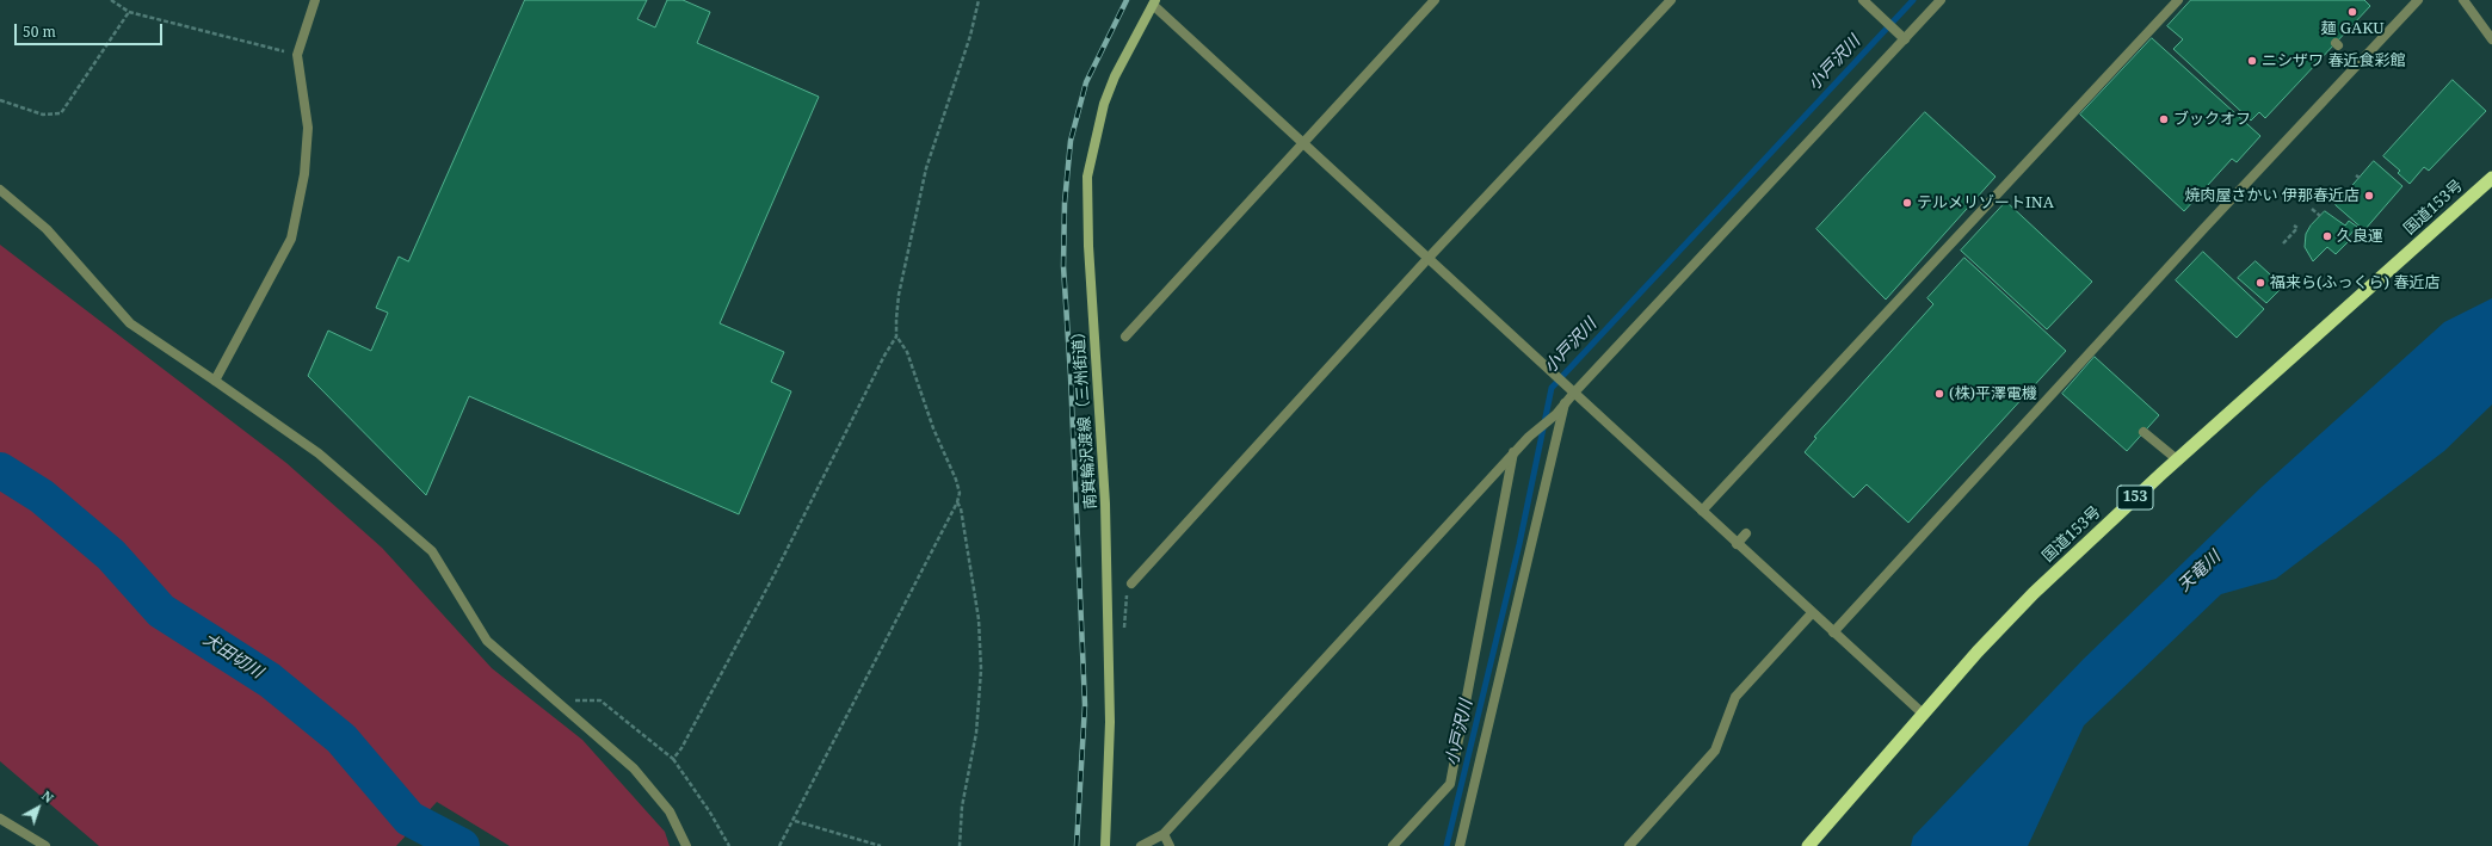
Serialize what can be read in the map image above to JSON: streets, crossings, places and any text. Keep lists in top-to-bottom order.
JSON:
{
  "streets": {
    "highway": ["国道153号", "153"],
    "main road": ["南箕輪沢渡線（三州街道）"]
  },
  "water": ["小戸沢川", "天竜川", "犬田切川"],
  "places": [
    "麺 GAKU",
    "ニシザワ 春近食彩館",
    "ブックオフ",
    "焼肉屋さかい 伊那春近店",
    "テルメリゾートINA",
    "久良運",
    "福来ら(ふっくら) 春近店",
    "(株)平澤電機"
  ],
  "scale_bar": "50 m",
  "north": "top right"
}
